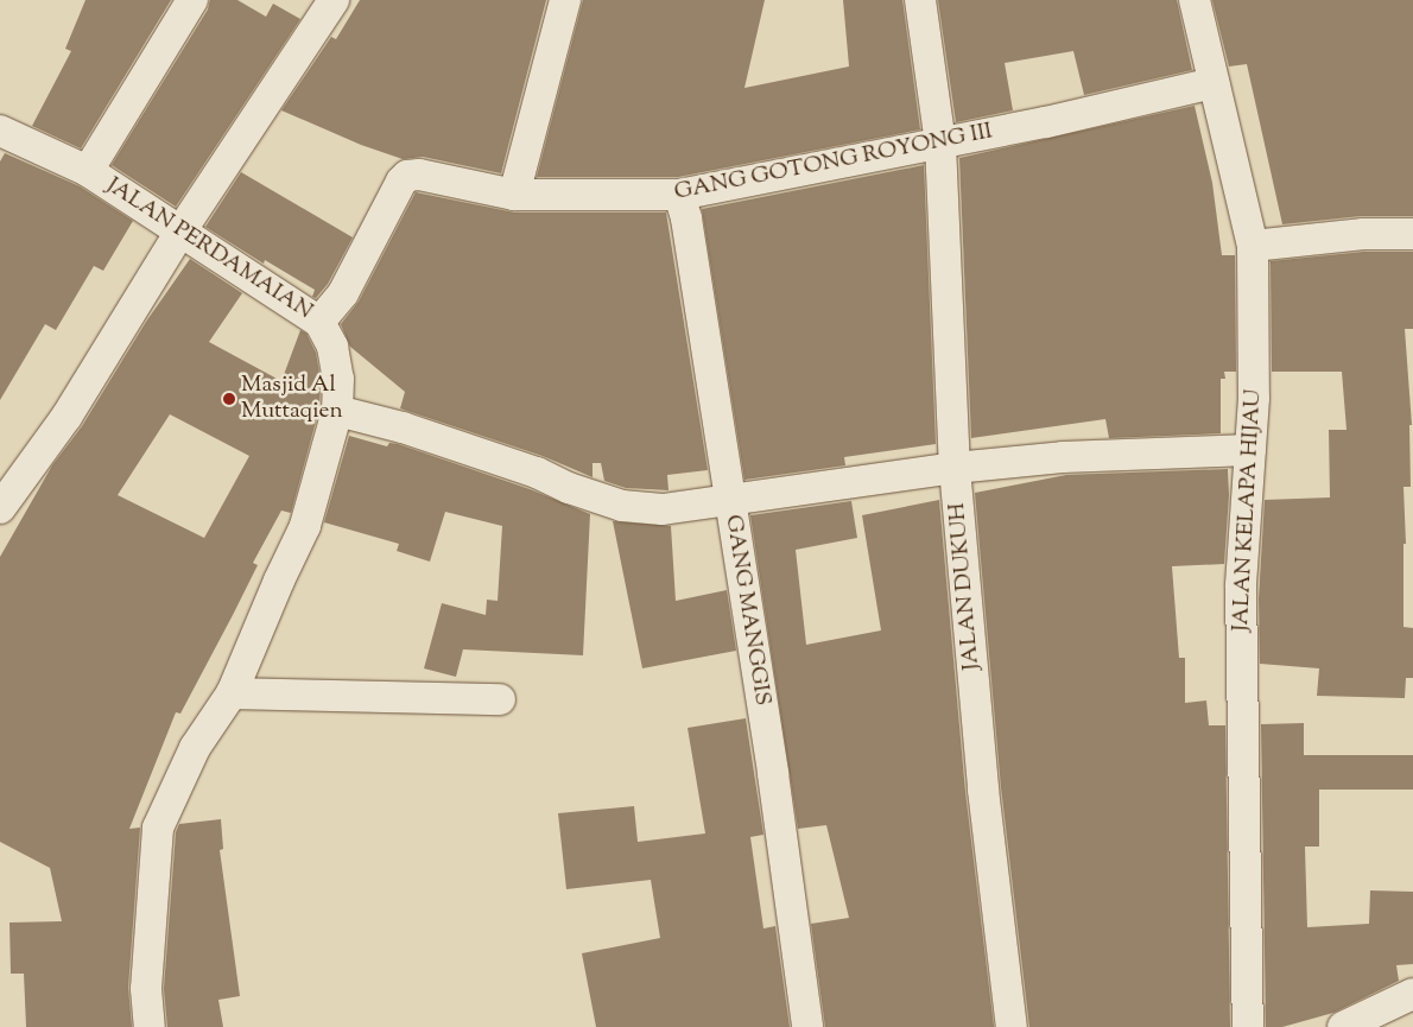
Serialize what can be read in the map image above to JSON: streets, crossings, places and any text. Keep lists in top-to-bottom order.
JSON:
{
  "streets": {
    "street": [
      "GANG GOTONG ROYONG III",
      "JALAN PERDAMAIAN",
      "JALAN KELAPA HIJAU",
      "JALAN DUKUH",
      "GANG MANGGIS"
    ]
  },
  "crossings": [
    ["GANG GOTONG ROYONG III", "JALAN PERDAMAIAN"],
    ["GANG GOTONG ROYONG III", "JALAN KELAPA HIJAU"],
    ["GANG GOTONG ROYONG III", "JALAN DUKUH"],
    ["GANG GOTONG ROYONG III", "GANG MANGGIS"]
  ],
  "places": ["Masjid Al Muttaqien"]
}
